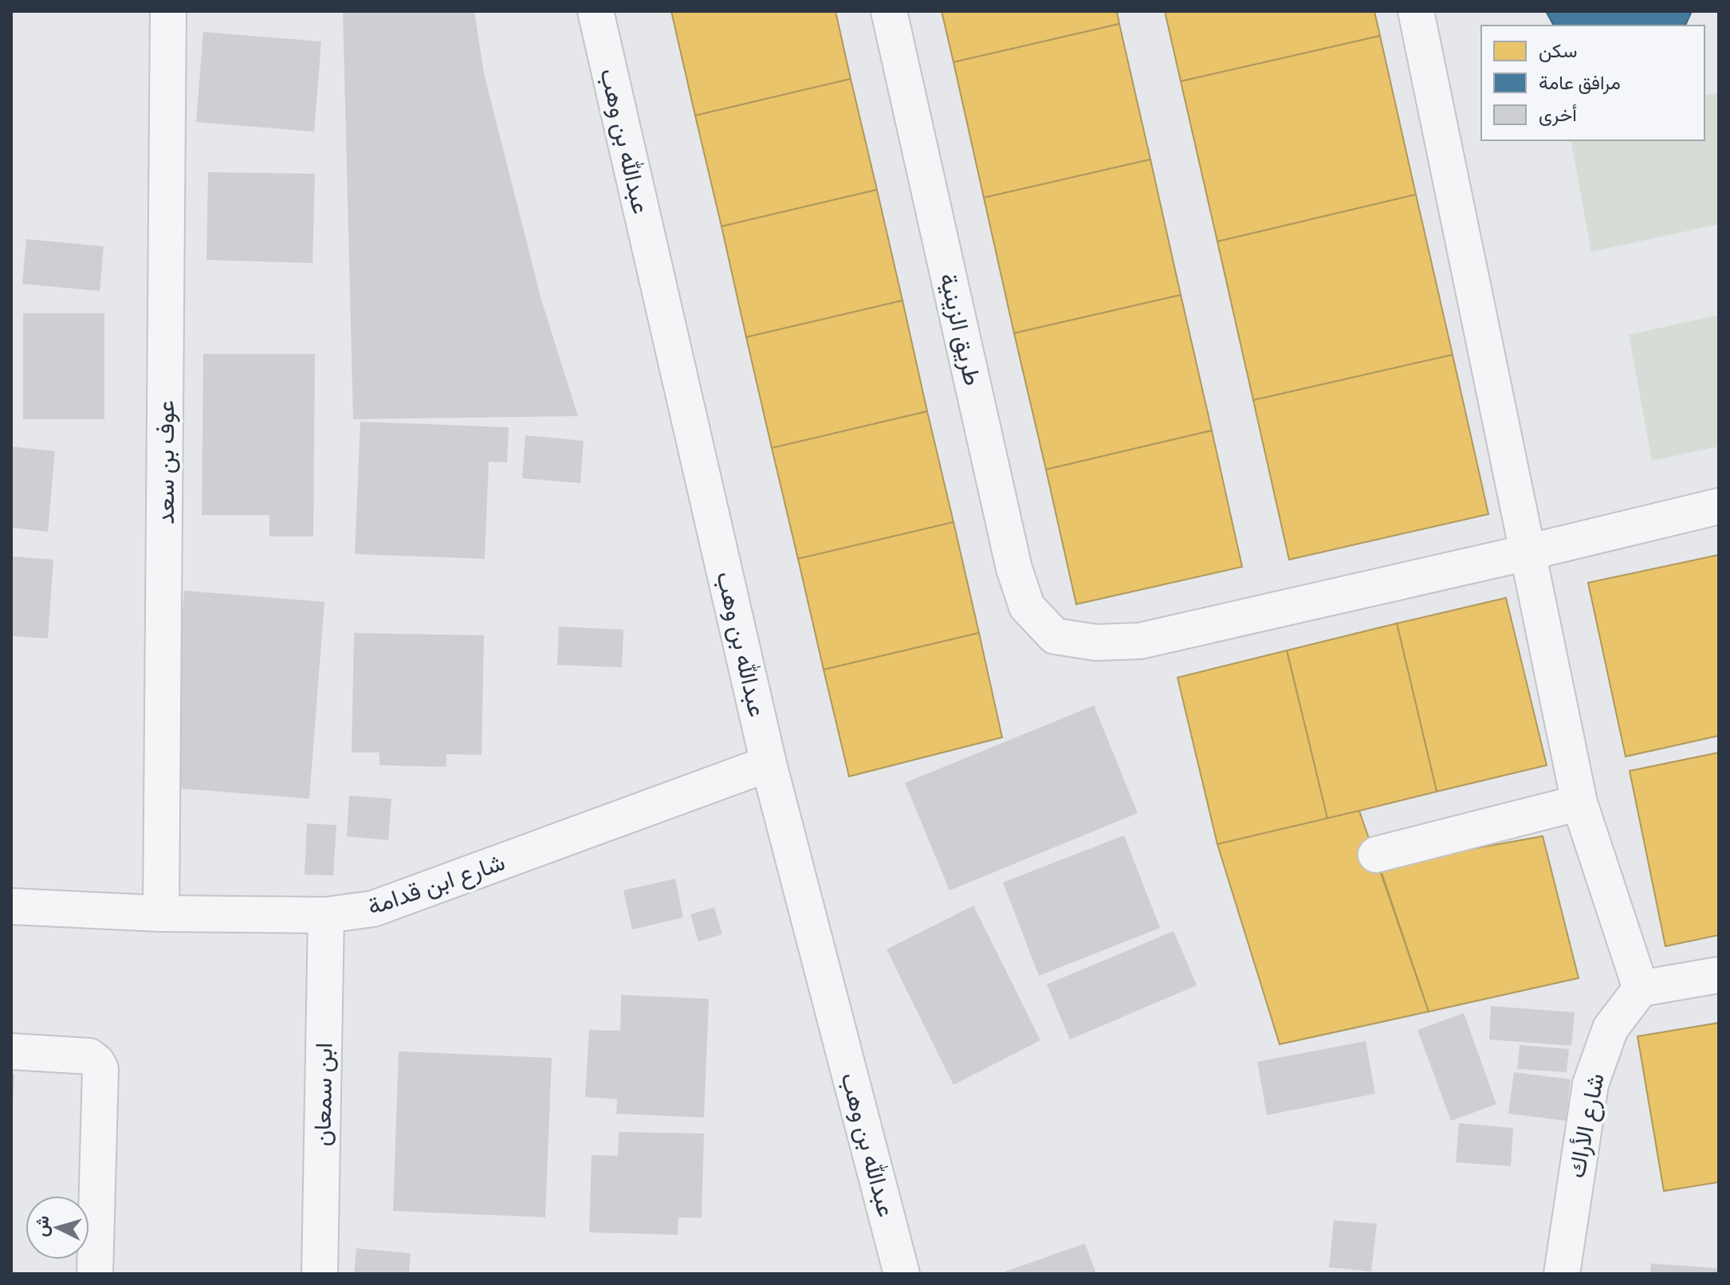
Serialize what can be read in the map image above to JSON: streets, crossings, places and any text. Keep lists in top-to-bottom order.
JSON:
{
  "streets": {
    "street": [
      "عبدالله بن وهب",
      "طريق الزينية",
      "عوف بن سعد",
      "شارع ابن قدامة",
      "ابن سمعان",
      "شارع الأراك"
    ]
  },
  "crossings": [
    ["عبدالله بن وهب", "شارع ابن قدامة"],
    ["عوف بن سعد", "شارع ابن قدامة"],
    ["شارع ابن قدامة", "ابن سمعان"]
  ],
  "legend": ["سكن", "مرافق عامة", "أخرى"],
  "north": "left"
}
